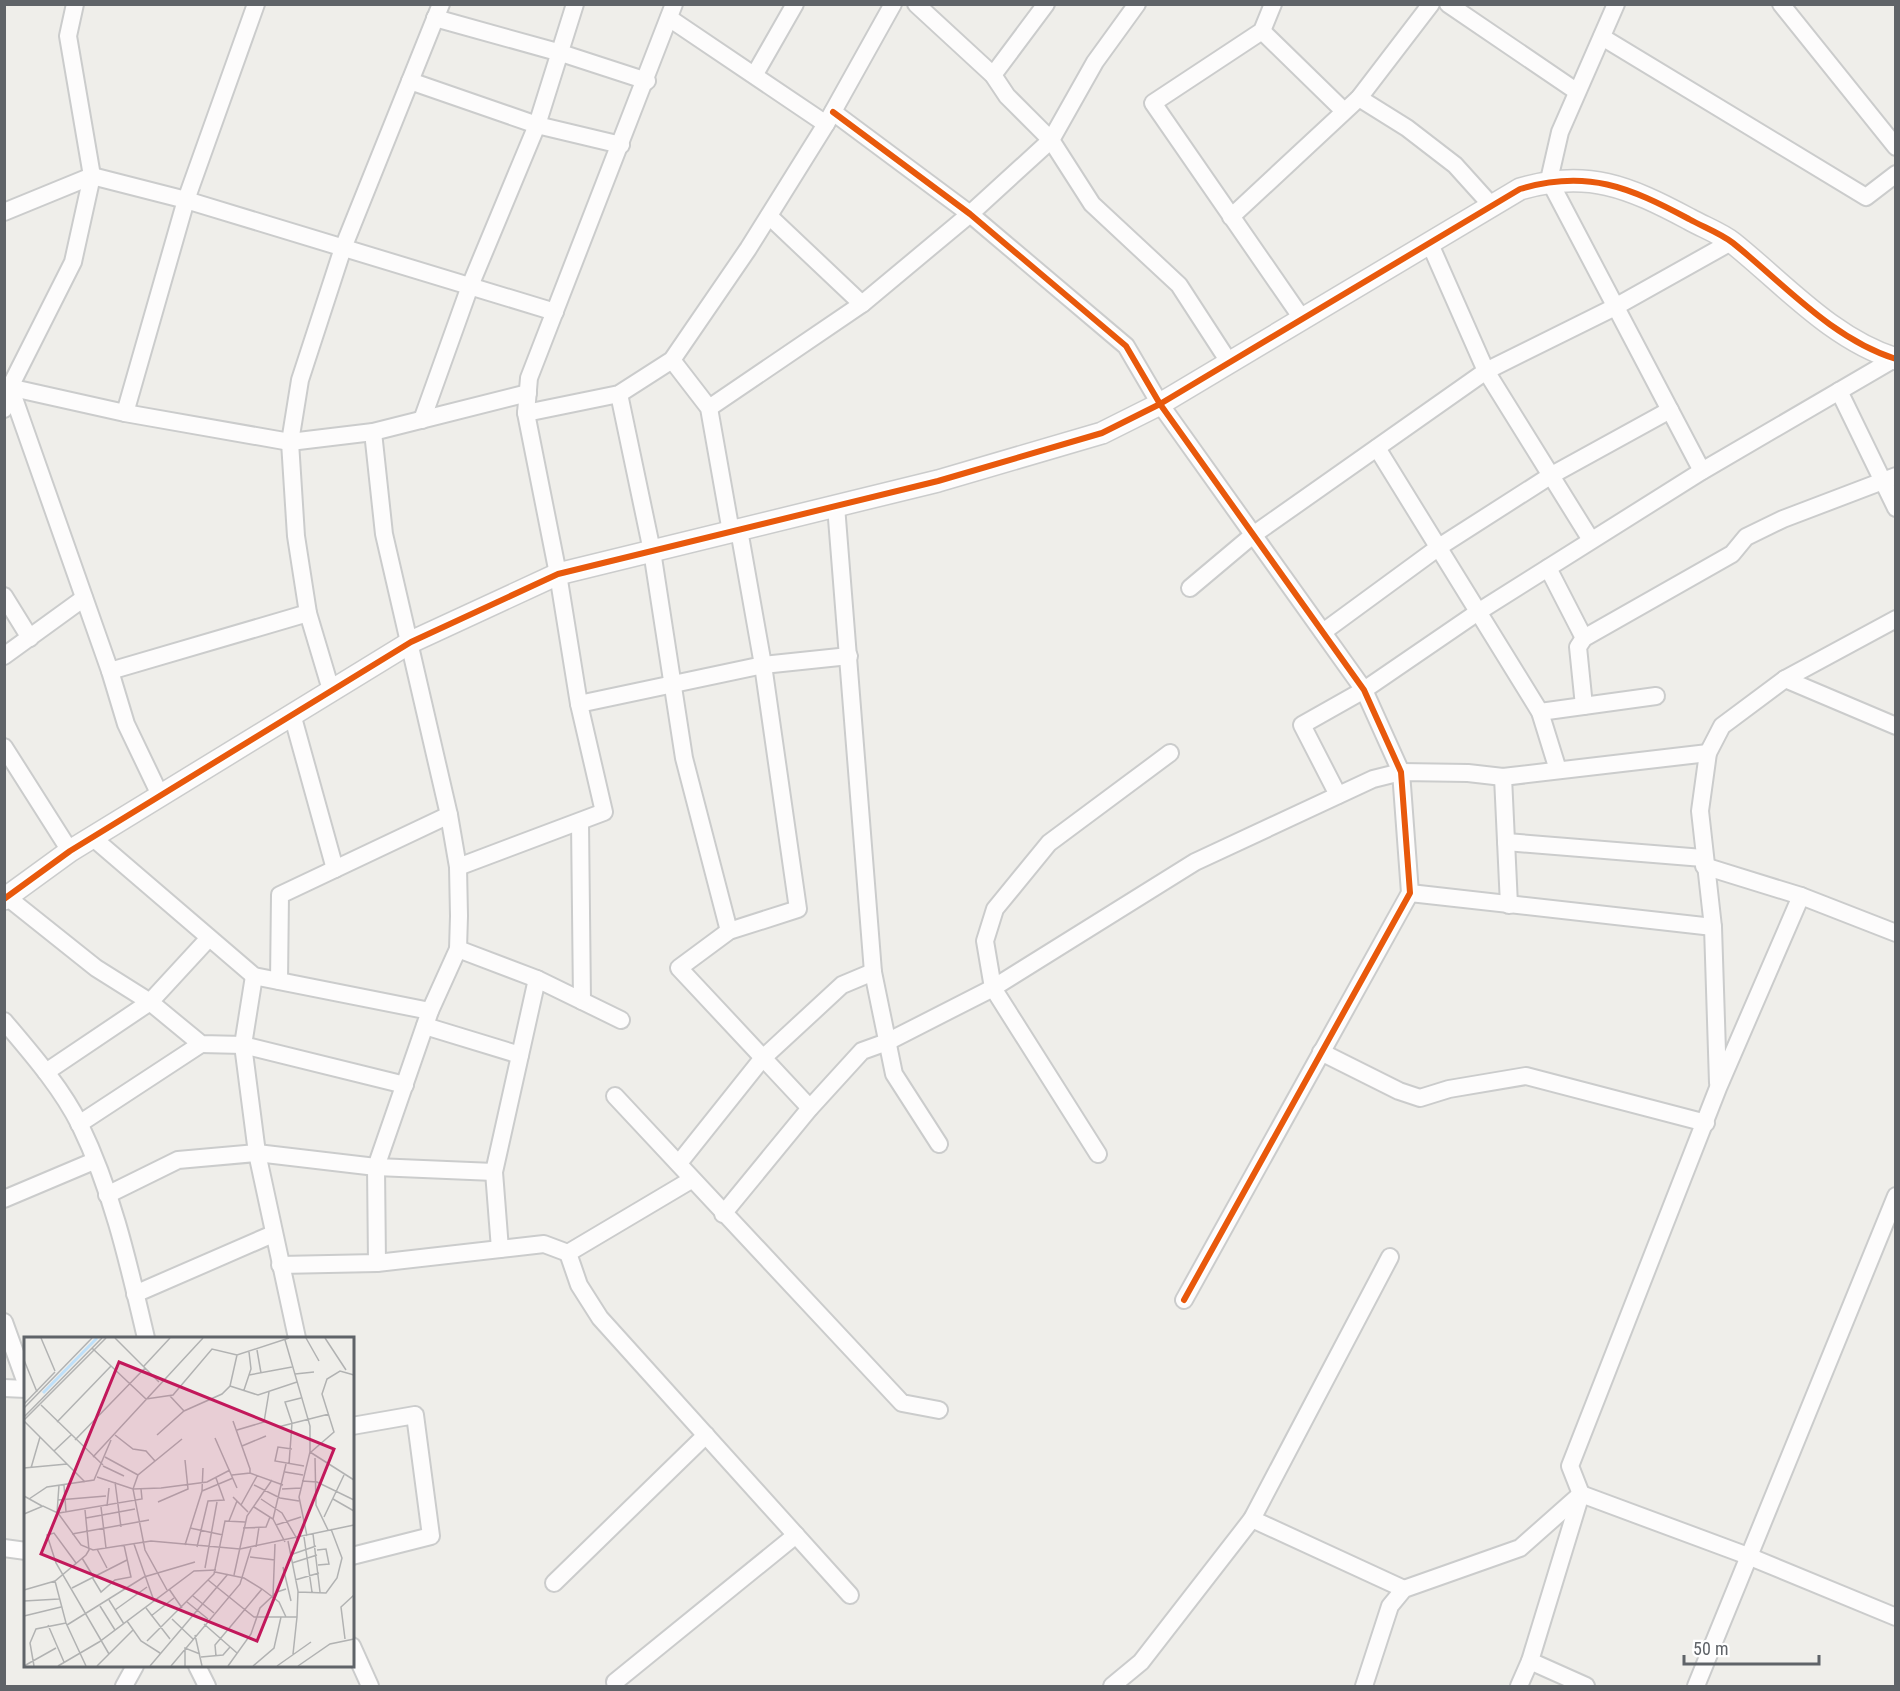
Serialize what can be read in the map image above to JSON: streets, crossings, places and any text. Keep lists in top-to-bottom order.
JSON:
{
  "scale_bar": "50 m"
}
